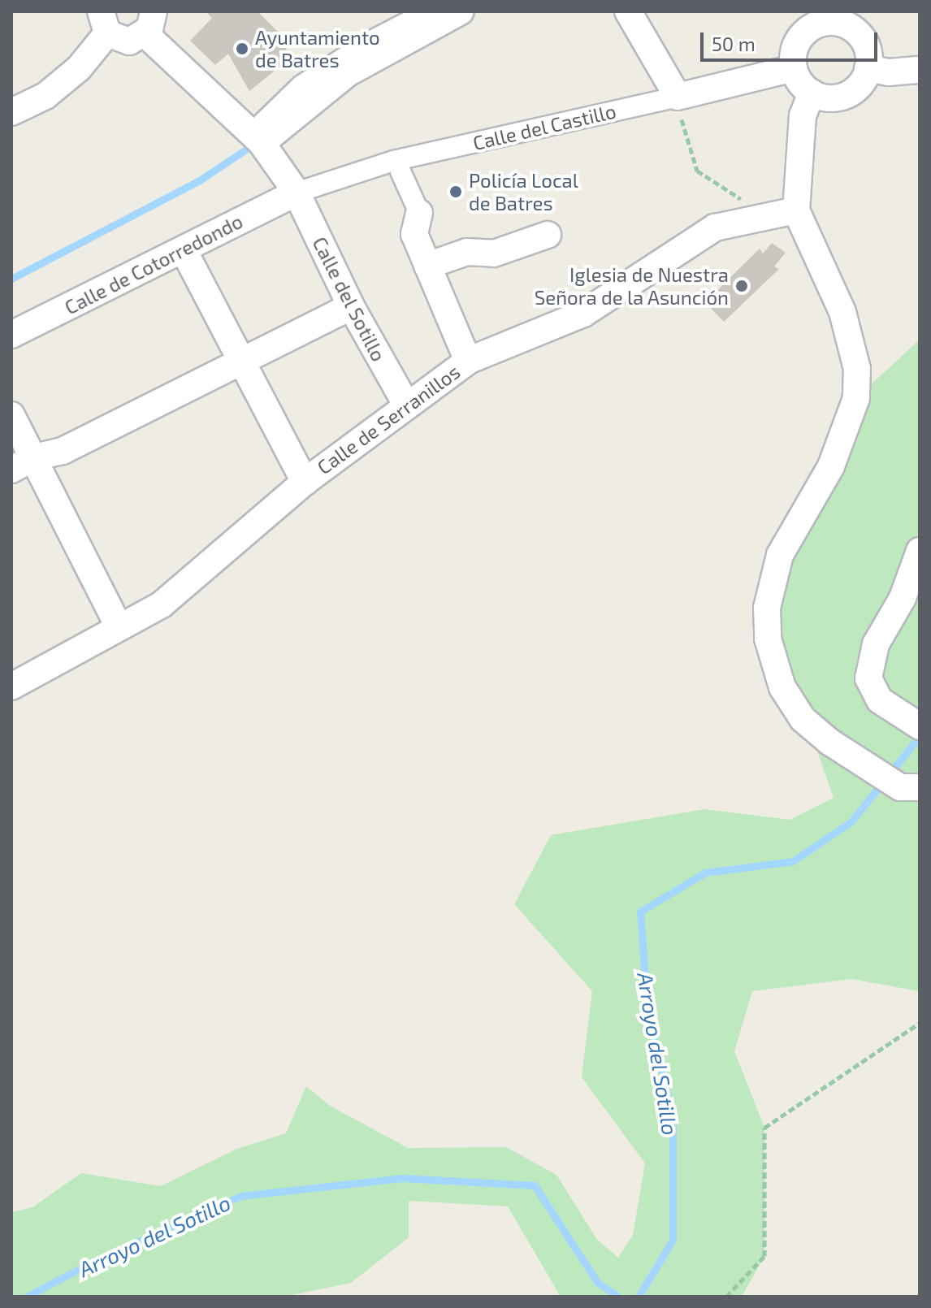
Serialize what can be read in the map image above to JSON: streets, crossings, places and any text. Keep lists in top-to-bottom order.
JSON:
{
  "streets": {
    "street": [
      "Calle del Castillo",
      "Calle de Cotorredondo",
      "Calle del Sotillo",
      "Calle de Serranillos"
    ]
  },
  "crossings": [
    ["Calle del Castillo", "Calle de Cotorredondo"],
    ["Calle del Castillo", "Calle del Sotillo"],
    ["Calle de Cotorredondo", "Calle del Sotillo"],
    ["Calle del Sotillo", "Calle de Serranillos"]
  ],
  "water": ["Arroyo del Sotillo"],
  "places": ["Ayuntamiento de Batres", "Policía Local de Batres", "Iglesia de Nuestra Señora de la Asunción"],
  "scale_bar": "50 m"
}
